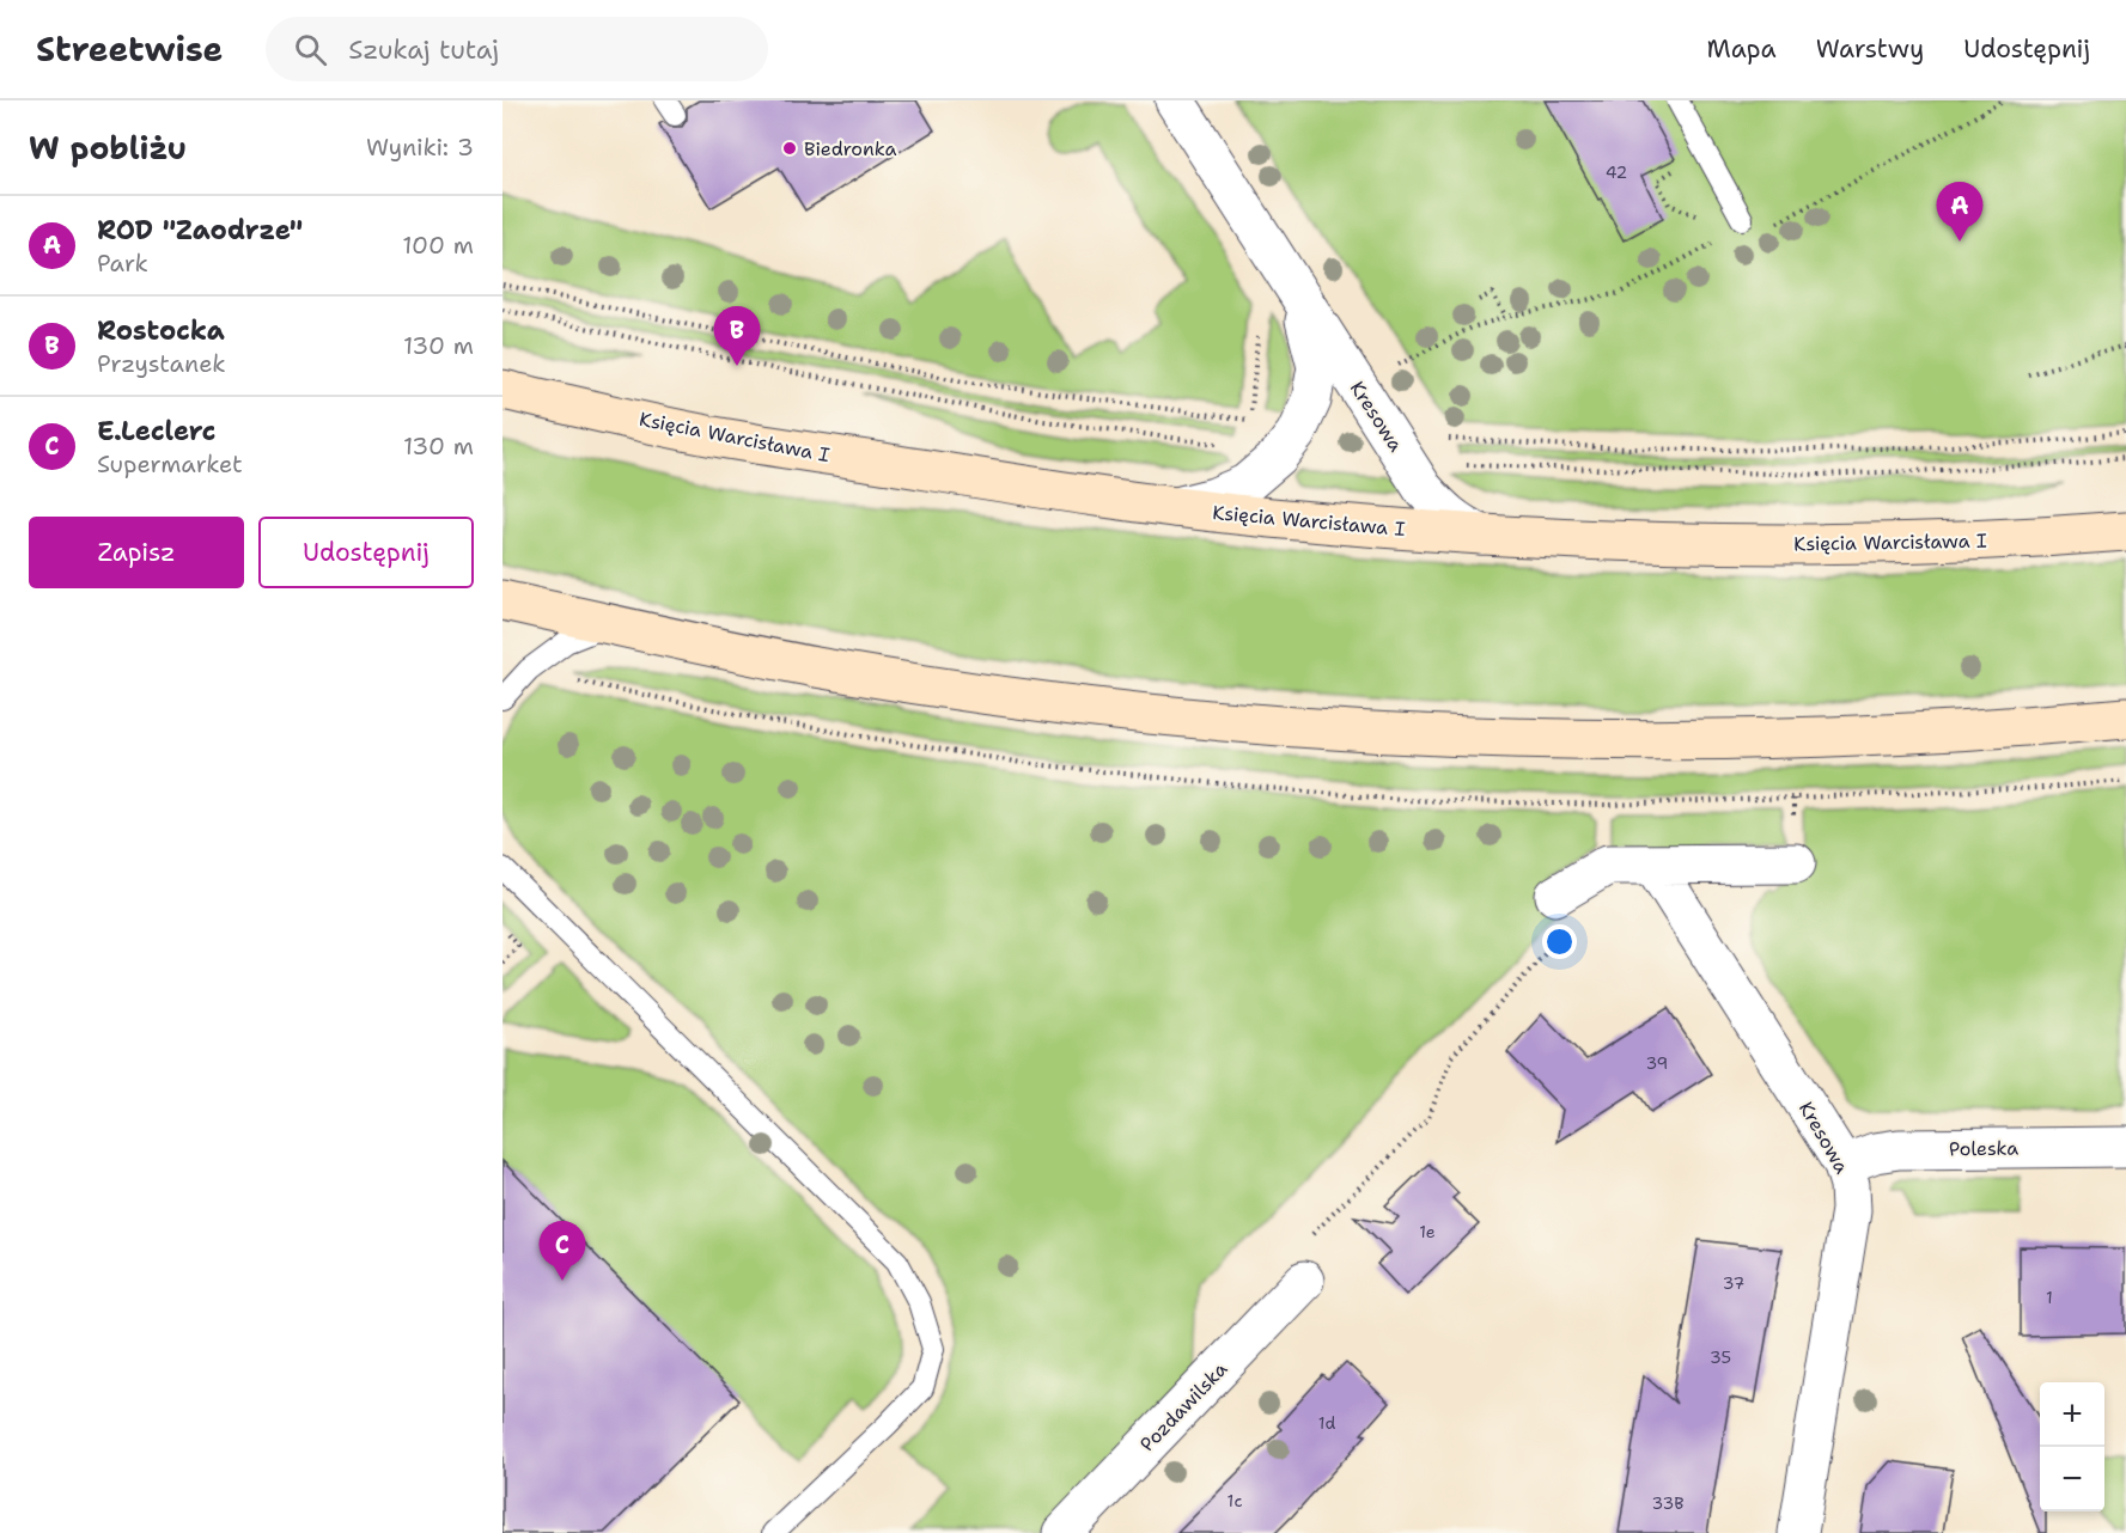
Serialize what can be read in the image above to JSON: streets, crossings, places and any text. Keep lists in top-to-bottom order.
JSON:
{
  "streets": {
    "street": [
      "Kresowa",
      "Księcia Warcisława I",
      "Poleska",
      "Pozdawilska"
    ]
  },
  "crossings": [
    ["Kresowa", "Księcia Warcisława I"],
    ["Kresowa", "Poleska"]
  ],
  "places": ["Biedronka"],
  "house_numbers": [
    "42",
    "39",
    "1e",
    "37",
    "1",
    "35",
    "1d",
    "1c",
    "33B"
  ],
  "page": {
    "header": "Streetwise",
    "search": "Szukaj tutaj",
    "nav": ["Mapa", "Warstwy", "Udostępnij"],
    "heading": ["W pobliżu", "Wyniki: 3"],
    "pins": ["A", "B", "C"],
    "list": [
      {
        "mark": "A",
        "name": "ROD \"Zaodrze\"",
        "note": "Park",
        "value": "100 m"
      },
      {
        "mark": "B",
        "name": "Rostocka",
        "note": "Przystanek",
        "value": "130 m"
      },
      {
        "mark": "C",
        "name": "E.Leclerc",
        "note": "Supermarket",
        "value": "130 m"
      }
    ],
    "buttons": ["Zapisz", "Udostępnij"],
    "map_buttons": ["+", "−"]
  }
}
